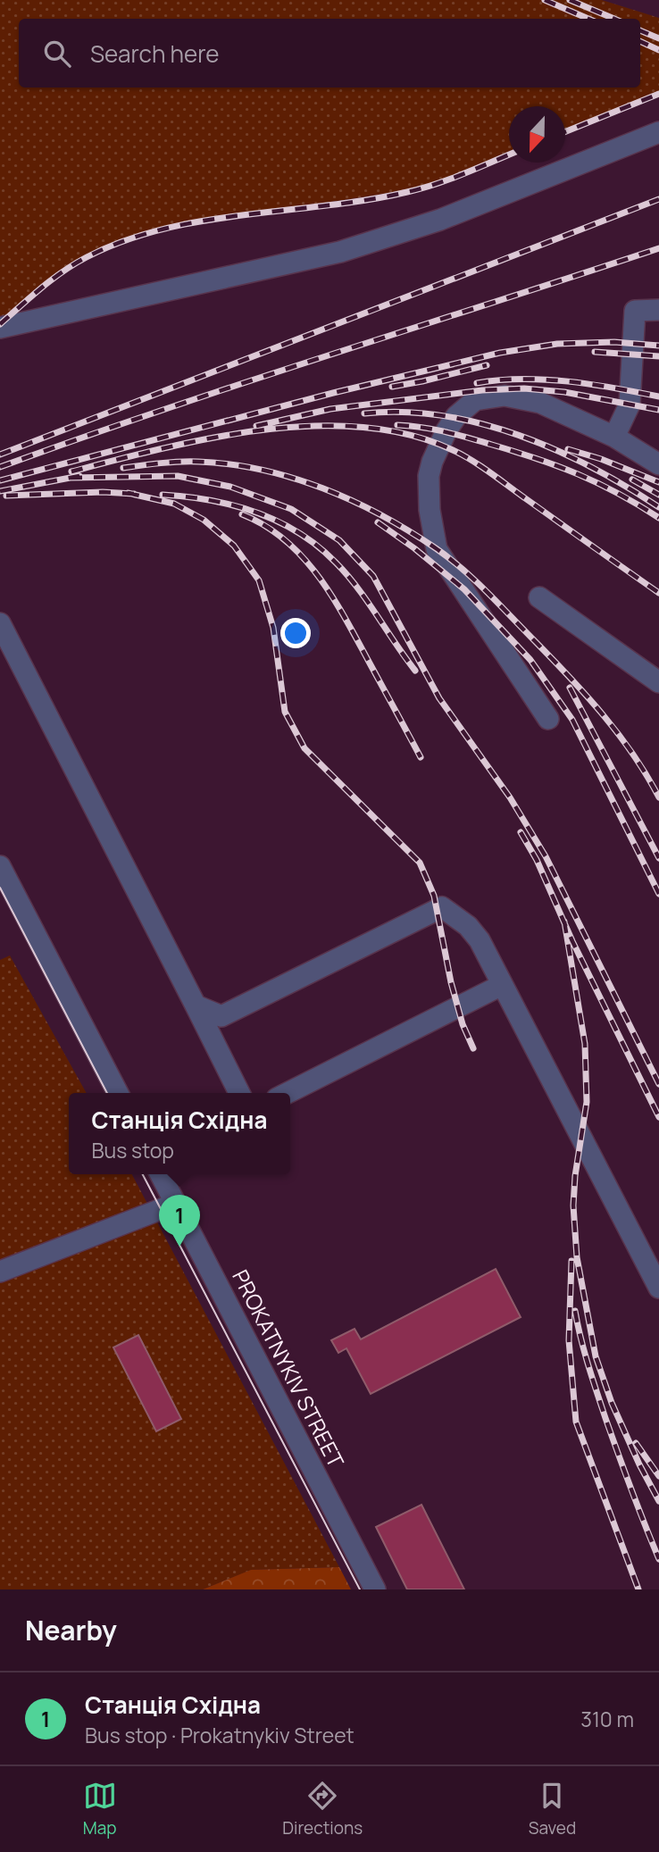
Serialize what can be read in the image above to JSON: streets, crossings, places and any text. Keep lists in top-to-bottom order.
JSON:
{
  "streets": {
    "street": ["PROKATNYKIV STREET"]
  },
  "north": "bottom",
  "page": {
    "search": "Search here",
    "popup": ["Станція Східна", "Bus stop"],
    "pins": "1",
    "heading": "Nearby",
    "list": [
      {
        "mark": "1",
        "name": "Станція Східна",
        "note": "Bus stop · Prokatnykiv Street",
        "value": "310 m"
      }
    ],
    "nav": ["Map", "Directions", "Saved"]
  }
}
